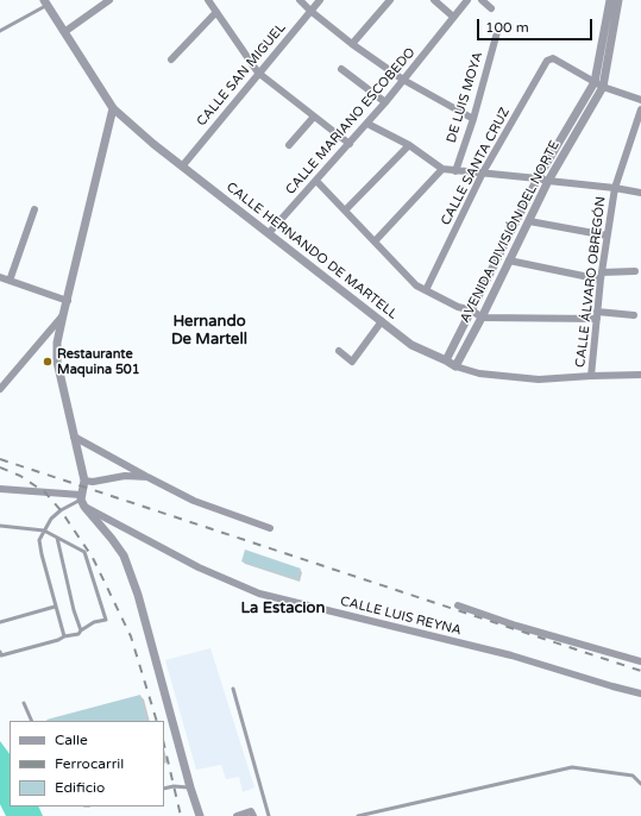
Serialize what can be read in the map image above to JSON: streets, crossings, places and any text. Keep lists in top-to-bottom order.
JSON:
{
  "streets": {
    "street": [
      "CALLE SAN MIGUEL",
      "DE LUIS MOYA",
      "CALLE MARIANO ESCOBEDO",
      "CALLE SANTA CRUZ",
      "AVENIDA DIVISIÓN DEL NORTE",
      "CALLE HERNANDO DE MARTELL",
      "CALLE ÁLVARO OBREGÓN",
      "CALLE LUIS REYNA"
    ]
  },
  "crossings": [
    ["CALLE SAN MIGUEL", "CALLE HERNANDO DE MARTELL"],
    ["CALLE MARIANO ESCOBEDO", "CALLE HERNANDO DE MARTELL"],
    ["CALLE SANTA CRUZ", "AVENIDA DIVISIÓN DEL NORTE"],
    ["AVENIDA DIVISIÓN DEL NORTE", "CALLE HERNANDO DE MARTELL"],
    ["CALLE HERNANDO DE MARTELL", "CALLE ÁLVARO OBREGÓN"]
  ],
  "districts": ["Hernando De Martell", "La Estacion"],
  "places": ["Restaurante Maquina 501"],
  "legend": ["Calle", "Ferrocarril", "Edificio"],
  "scale_bar": "100 m"
}
